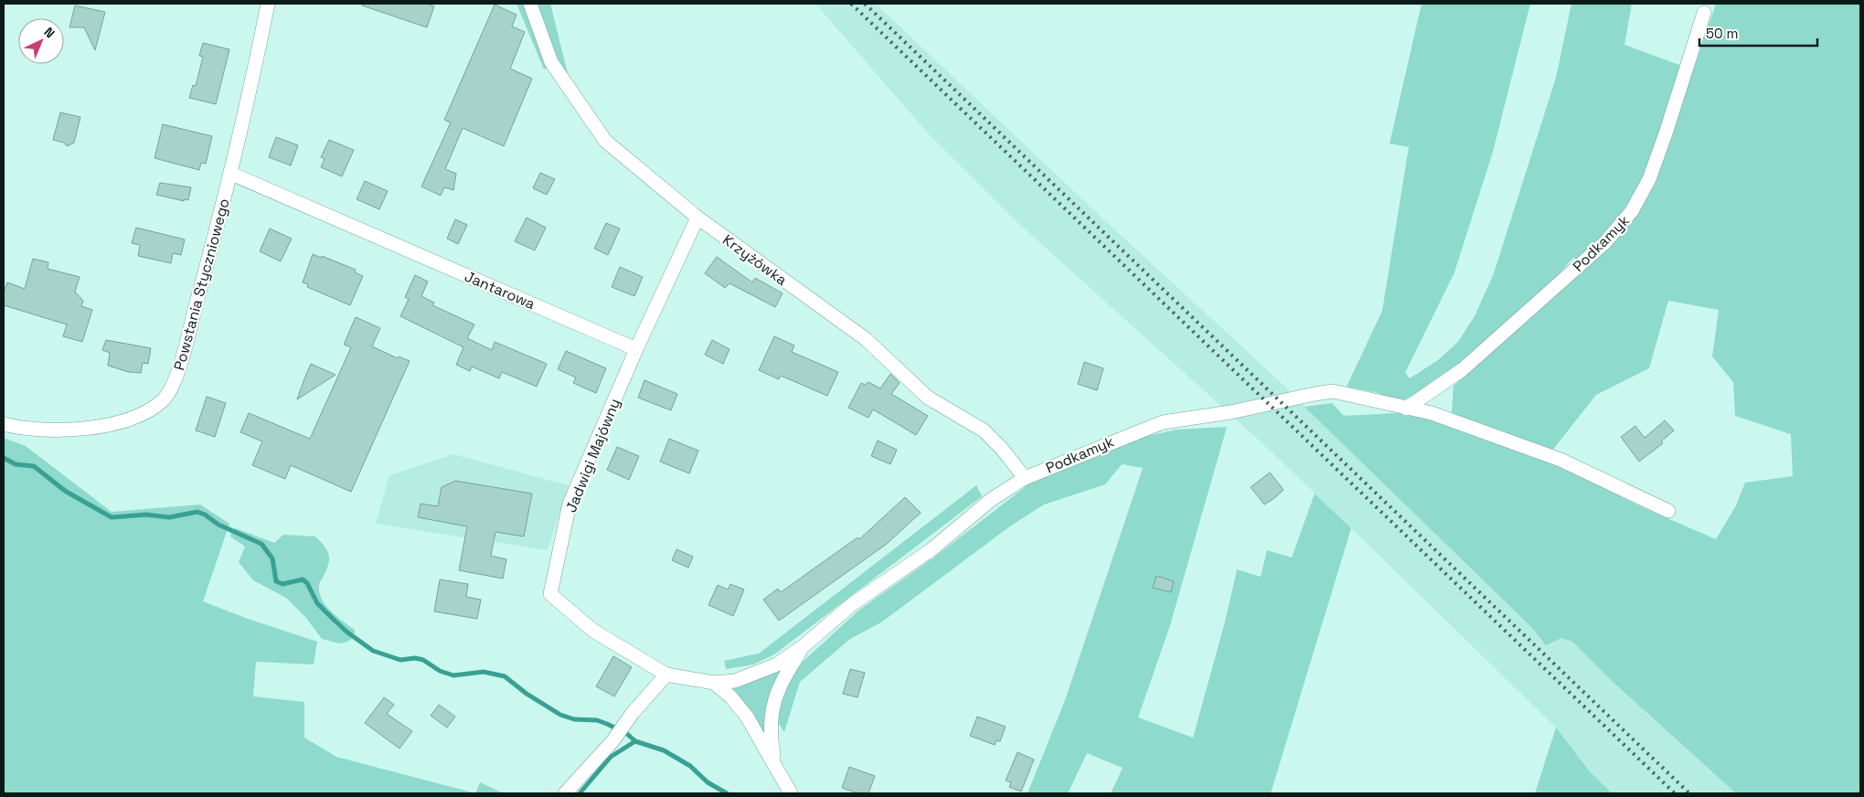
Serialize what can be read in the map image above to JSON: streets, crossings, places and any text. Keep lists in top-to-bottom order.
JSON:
{
  "streets": {
    "street": [
      "Podkamyk",
      "Krzyżówka",
      "Powstania Styczniowego",
      "Jantarowa",
      "Jadwigi Majówny"
    ]
  },
  "crossings": [
    ["Podkamyk", "Krzyżówka"],
    ["Podkamyk", "Jadwigi Majówny"],
    ["Powstania Styczniowego", "Jantarowa"],
    ["Jantarowa", "Jadwigi Majówny"]
  ],
  "scale_bar": "50 m",
  "north": "top right"
}
